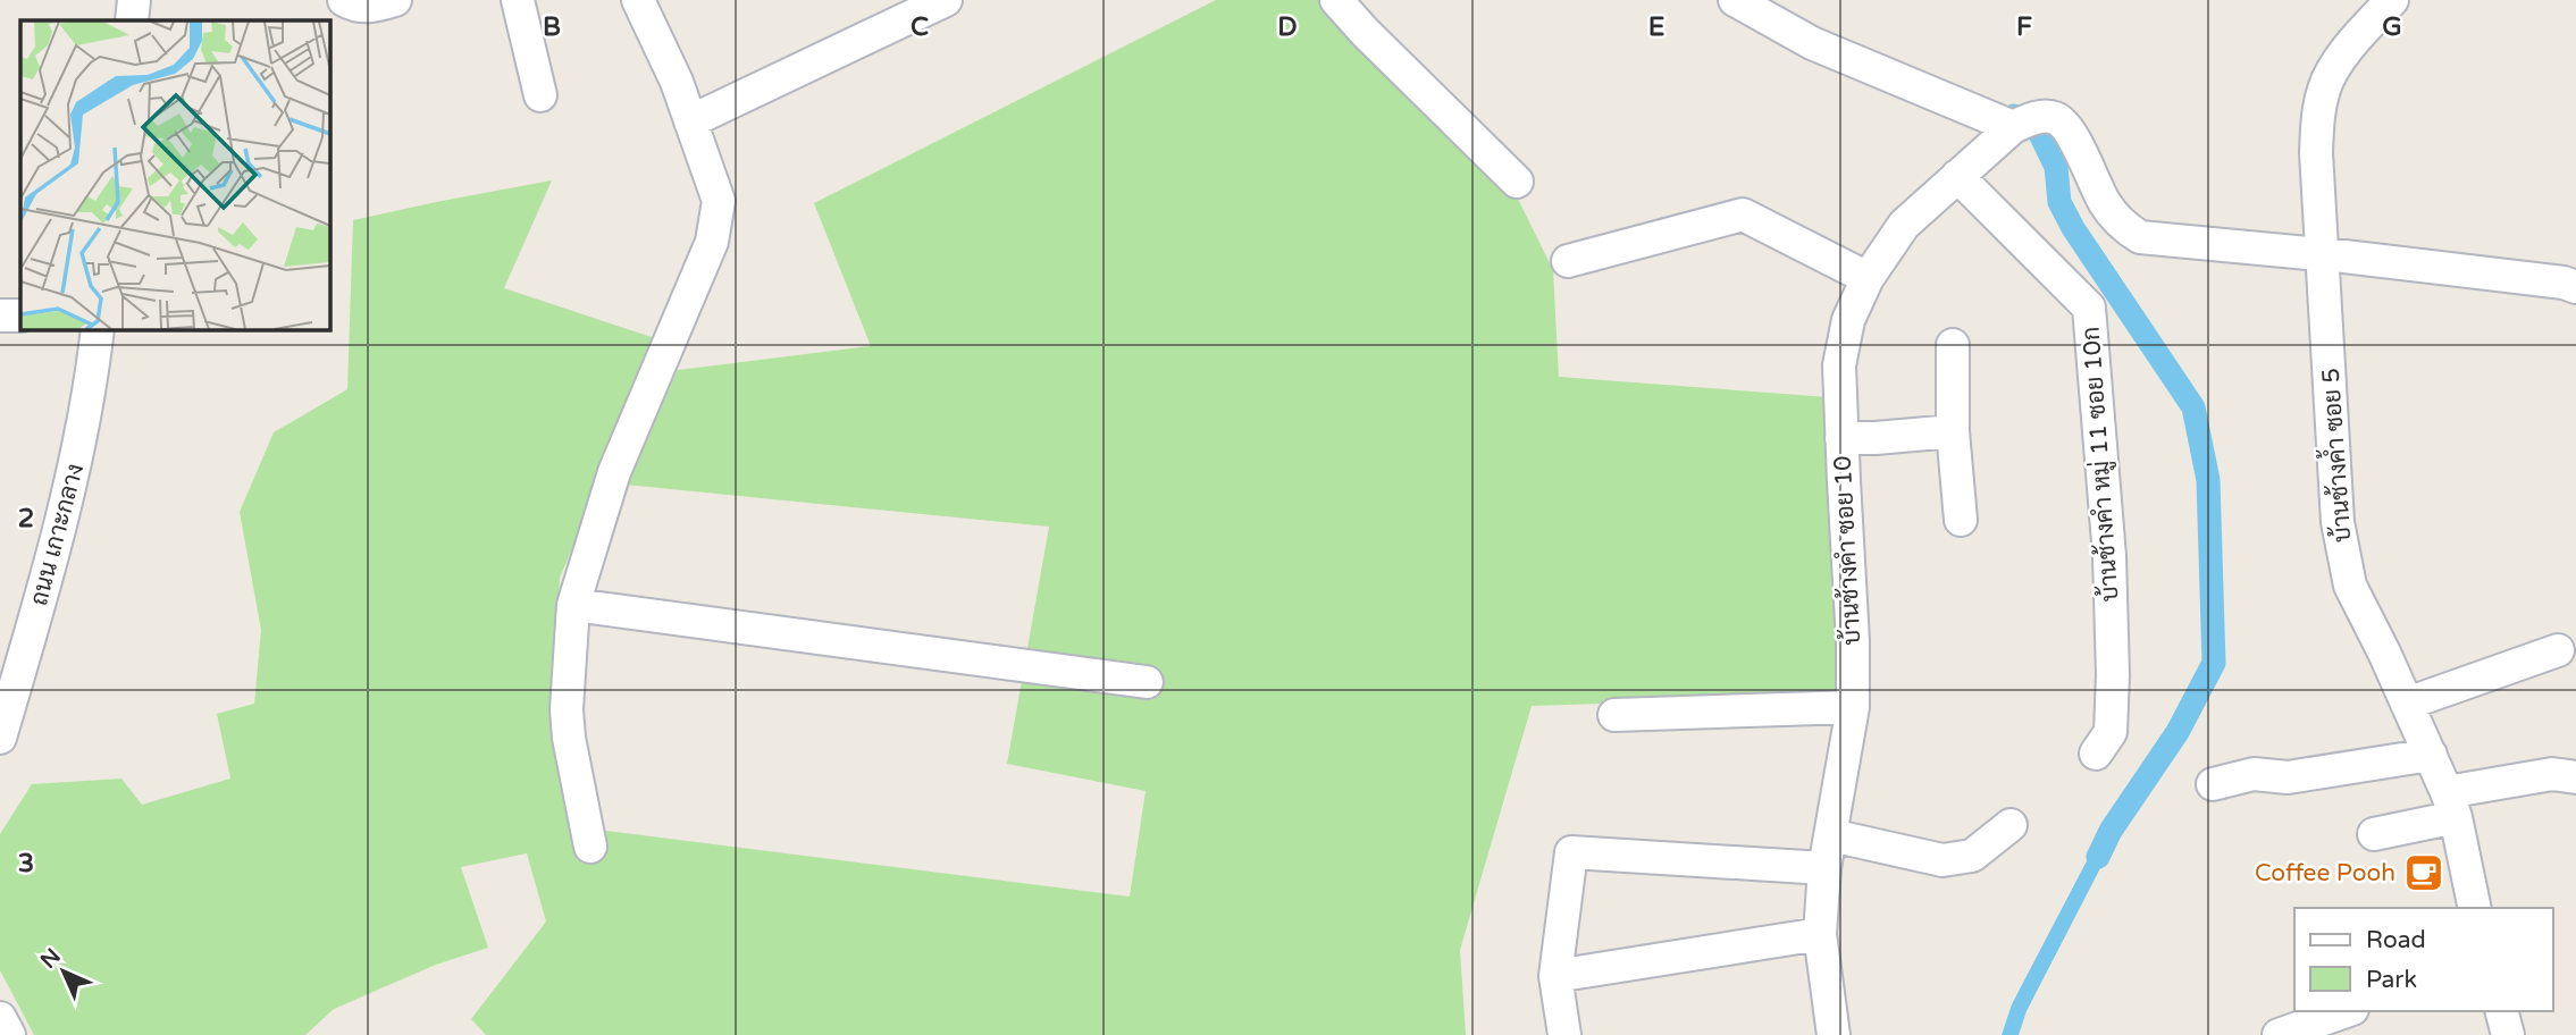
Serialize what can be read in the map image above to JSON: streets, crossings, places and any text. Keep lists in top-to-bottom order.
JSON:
{
  "streets": {
    "street": [
      "บ้านช้างค้ำ ซอย 5",
      "บ้านช้างคำ หมู่ 11 ซอย 10ก",
      "ถนน เกาะกลาง",
      "บ้านช้างคำ ซอย 10"
    ]
  },
  "crossings": [
    ["บ้านช้างคำ หมู่ 11 ซอย 10ก", "บ้านช้างคำ ซอย 10"]
  ],
  "places": {
    "cafe": ["Coffee Pooh"]
  },
  "legend": ["Road", "Park"],
  "north": "top left",
  "grid": {
    "columns": [
      "B",
      "C",
      "D",
      "E",
      "F",
      "G"
    ],
    "rows": ["2", "3"]
  }
}
